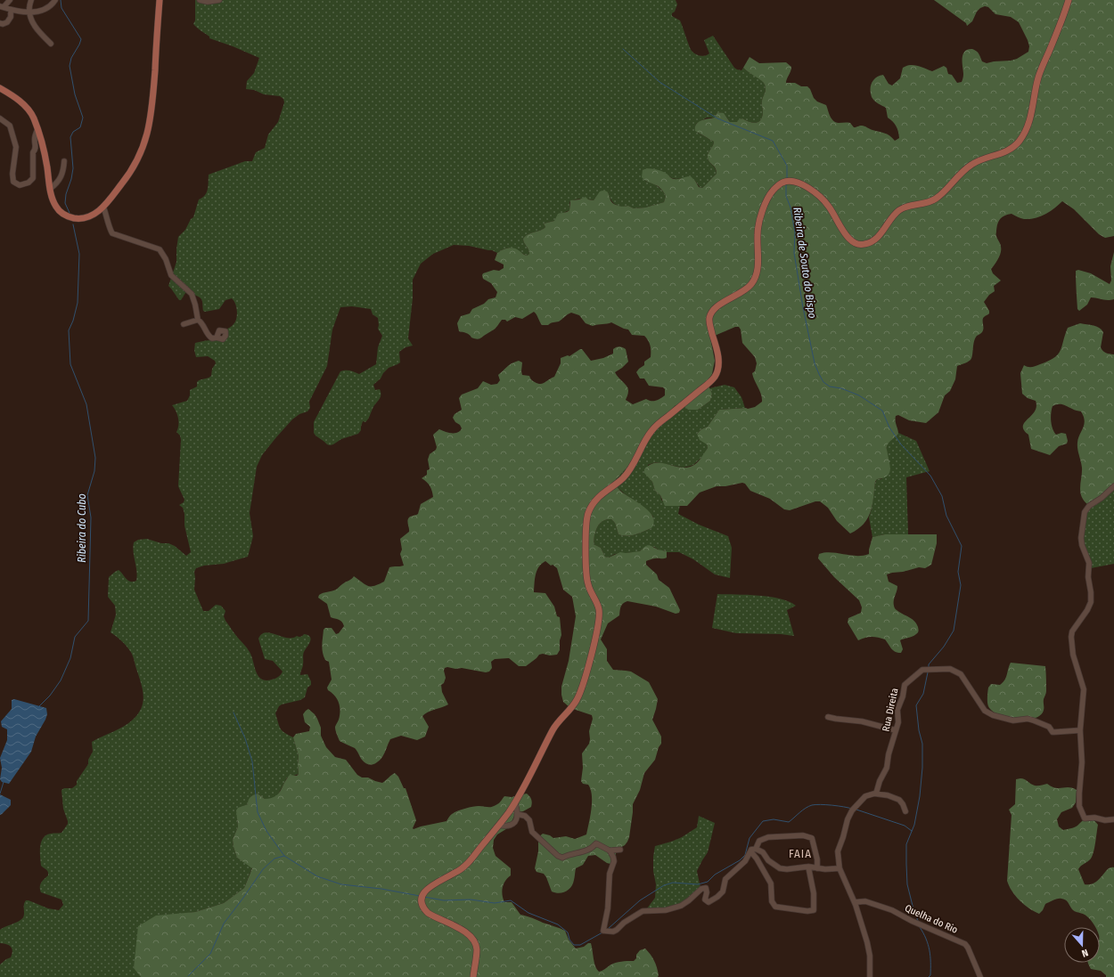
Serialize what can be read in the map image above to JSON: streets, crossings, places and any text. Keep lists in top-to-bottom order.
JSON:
{
  "streets": {
    "street": ["Rua Direita", "Quelha do Rio"]
  },
  "districts": ["FAIA"],
  "water": ["Ribeira de Souto do Bispo", "Ribeira do Cubo"],
  "north": "bottom"
}
